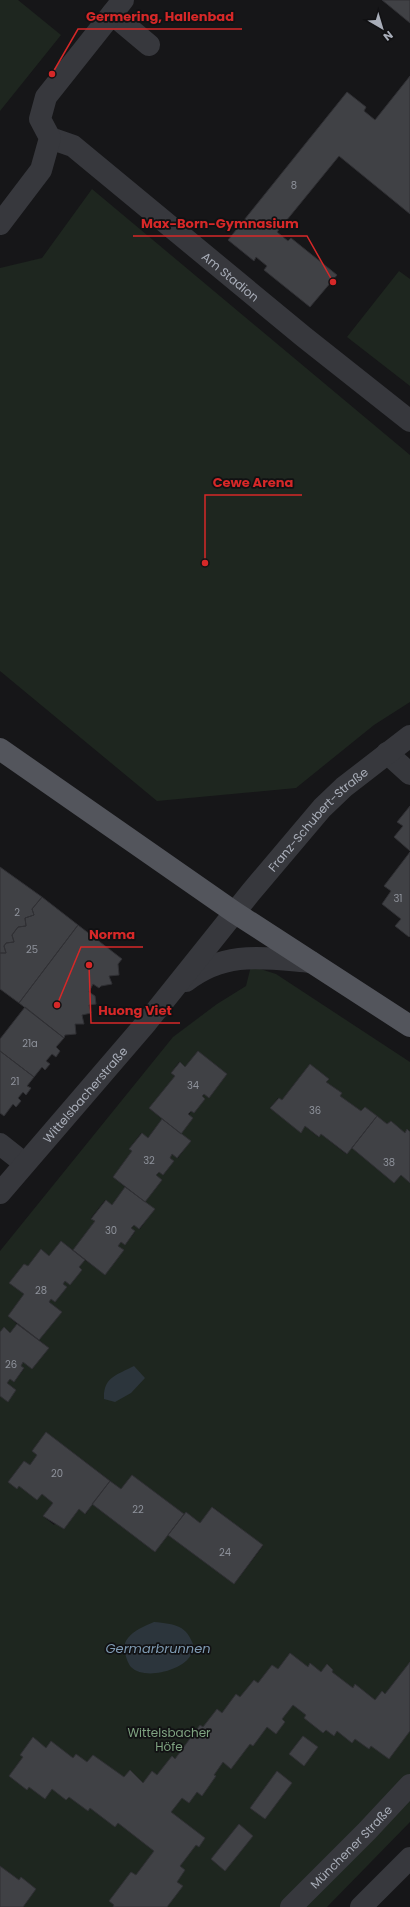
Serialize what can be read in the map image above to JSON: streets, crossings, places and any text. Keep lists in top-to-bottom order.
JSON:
{
  "streets": {
    "street": [
      "Am Stadion",
      "Franz-Schubert-Straße",
      "Wittelsbacherstraße",
      "Münchener Straße"
    ]
  },
  "crossings": [
    ["Franz-Schubert-Straße", "Wittelsbacherstraße"]
  ],
  "water": ["Germarbrunnen"],
  "parks": ["Wittelsbacher Höfe"],
  "places": [
    "Germering, Hallenbad",
    "Max-Born-Gymnasium",
    "Cewe Arena",
    "Huong Viet",
    "Norma"
  ],
  "house_numbers": [
    "8",
    "31",
    "2",
    "25",
    "21a",
    "21",
    "34",
    "36",
    "32",
    "38",
    "30",
    "28",
    "26",
    "20",
    "22",
    "24"
  ],
  "north": "bottom right"
}
